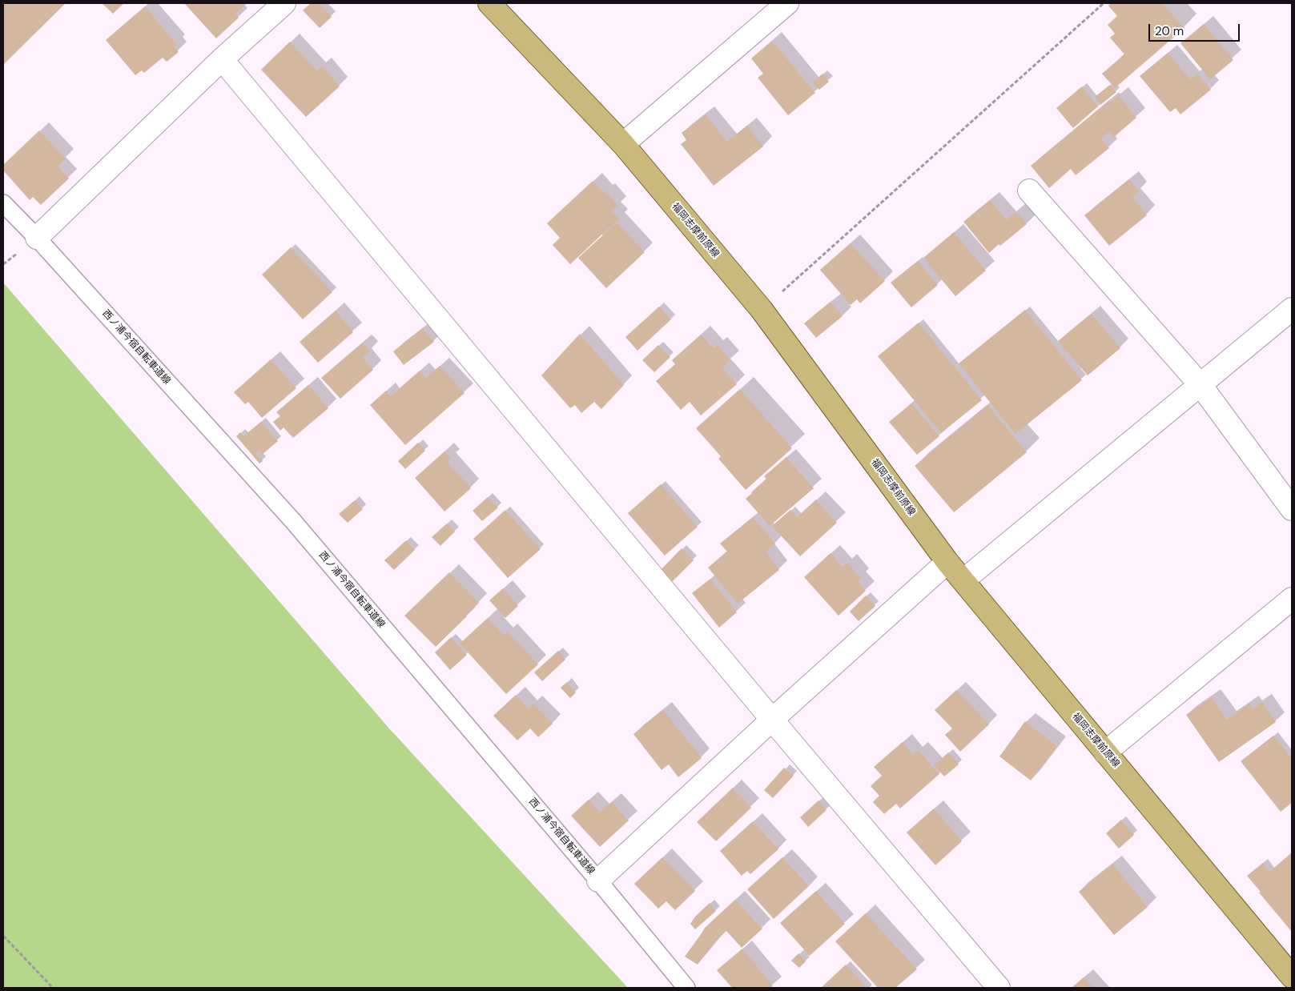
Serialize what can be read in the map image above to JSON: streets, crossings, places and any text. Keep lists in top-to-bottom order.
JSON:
{
  "streets": {
    "main road": ["福岡志摩前原線"],
    "lane": ["西ノ浦今宿自転車道線"]
  },
  "scale_bar": "20 m"
}
